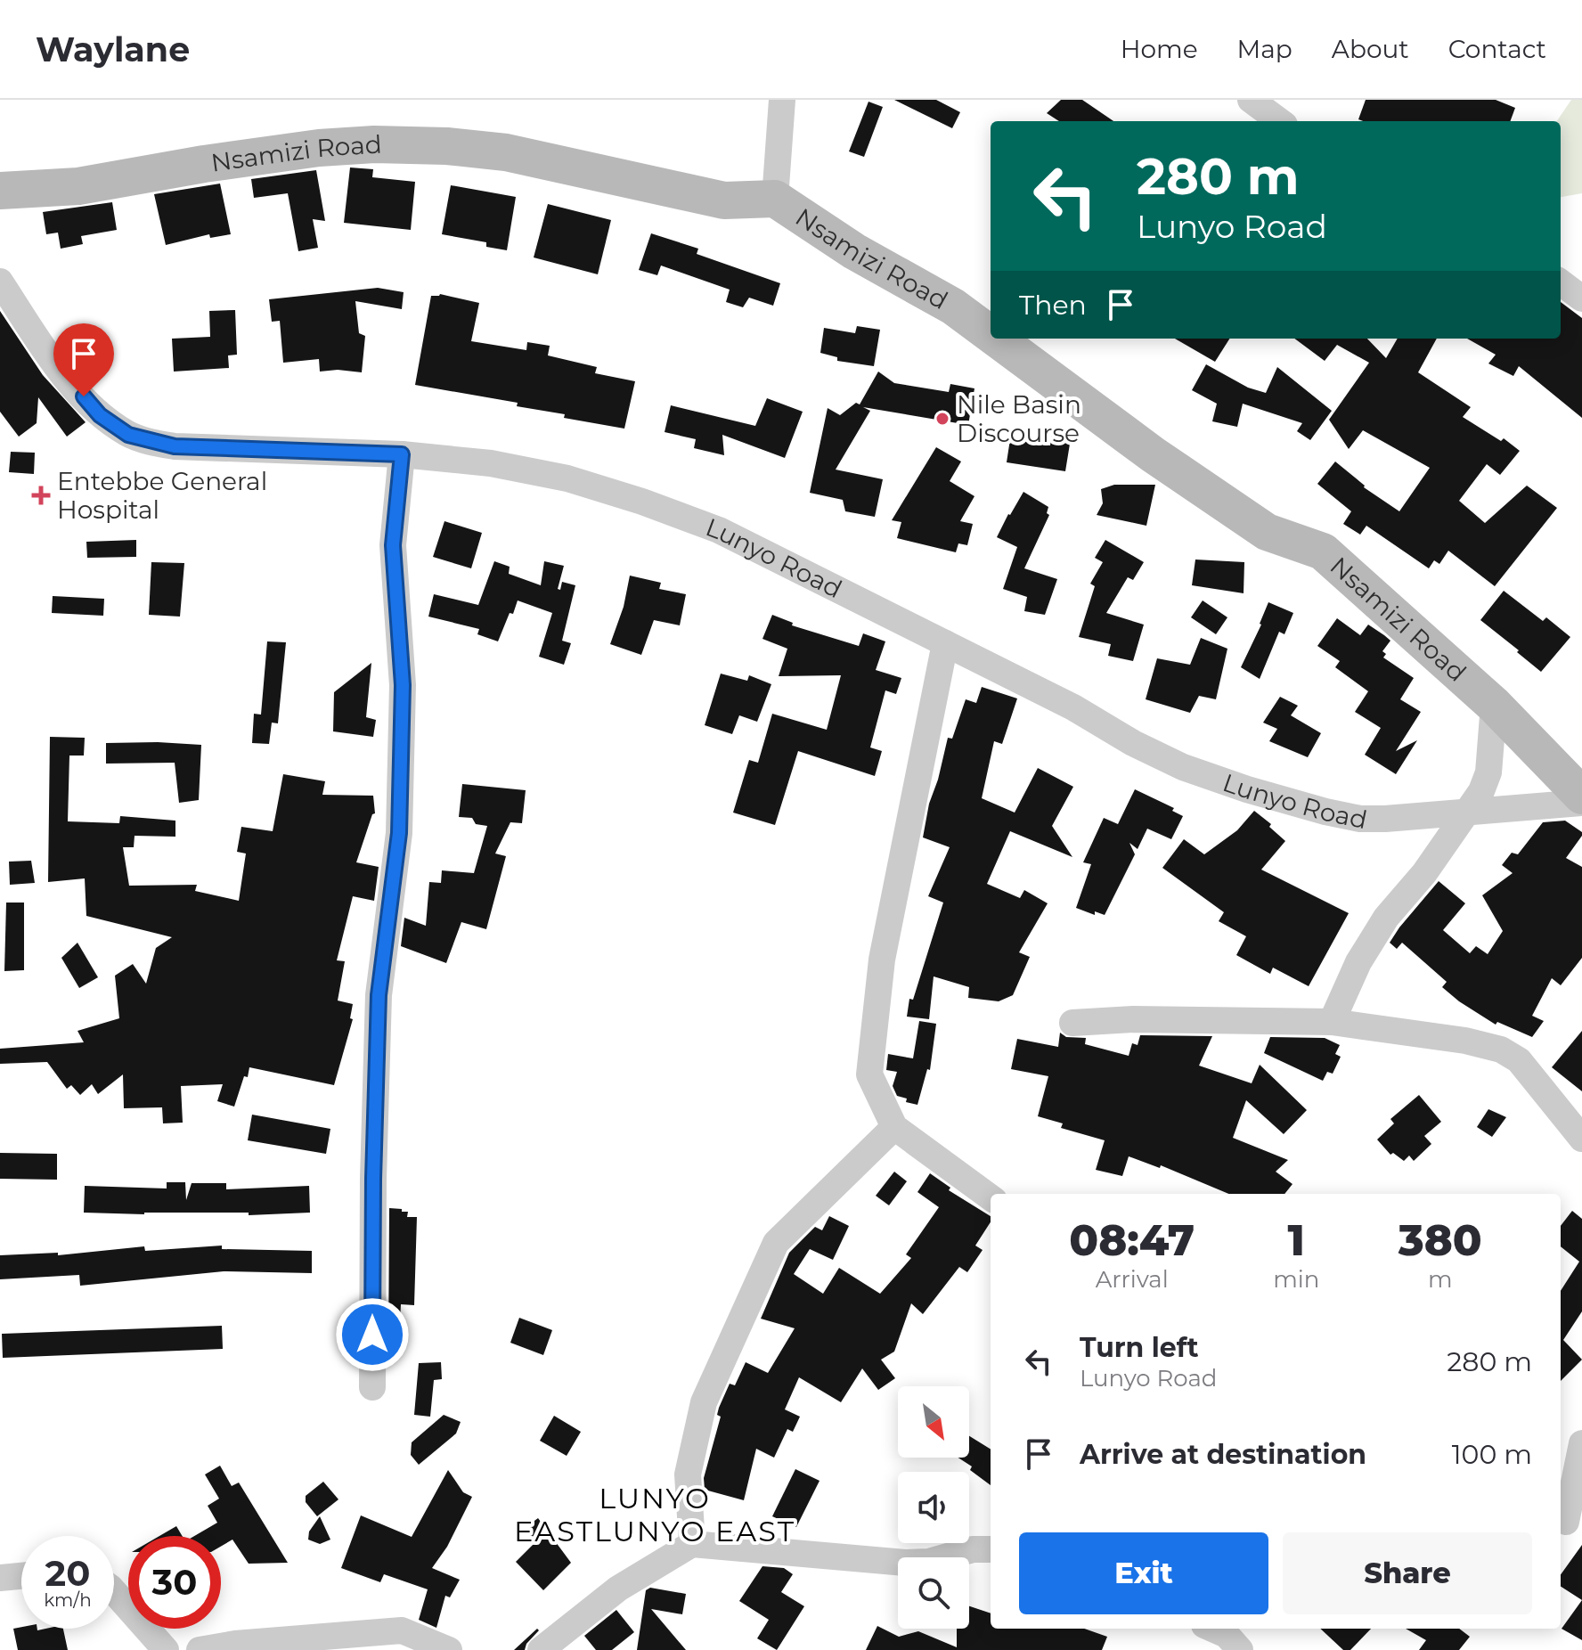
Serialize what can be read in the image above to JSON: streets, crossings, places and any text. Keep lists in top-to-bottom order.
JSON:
{
  "streets": {
    "street": ["Nsamizi Road", "Lunyo Road"]
  },
  "districts": ["LUNYO EASTLUNYO EAST"],
  "places": {
    "other": ["Nile Basin Discourse"],
    "health": ["Entebbe General Hospital"]
  },
  "north": "bottom right",
  "page": {
    "header": "Waylane",
    "nav": [
      "Home",
      "Map",
      "About",
      "Contact"
    ],
    "turn": ["280 m", "Lunyo Road"],
    "then": "Then",
    "eta": [
      "08:47",
      "Arrival",
      "1",
      "min",
      "380",
      "m"
    ],
    "list": [
      {
        "name": "Turn left",
        "note": "Lunyo Road",
        "value": "280 m"
      },
      {
        "name": "Arrive at destination",
        "value": "100 m"
      }
    ],
    "buttons": ["Exit", "Share"],
    "speed": "20 km/h",
    "limit": "30"
  }
}
